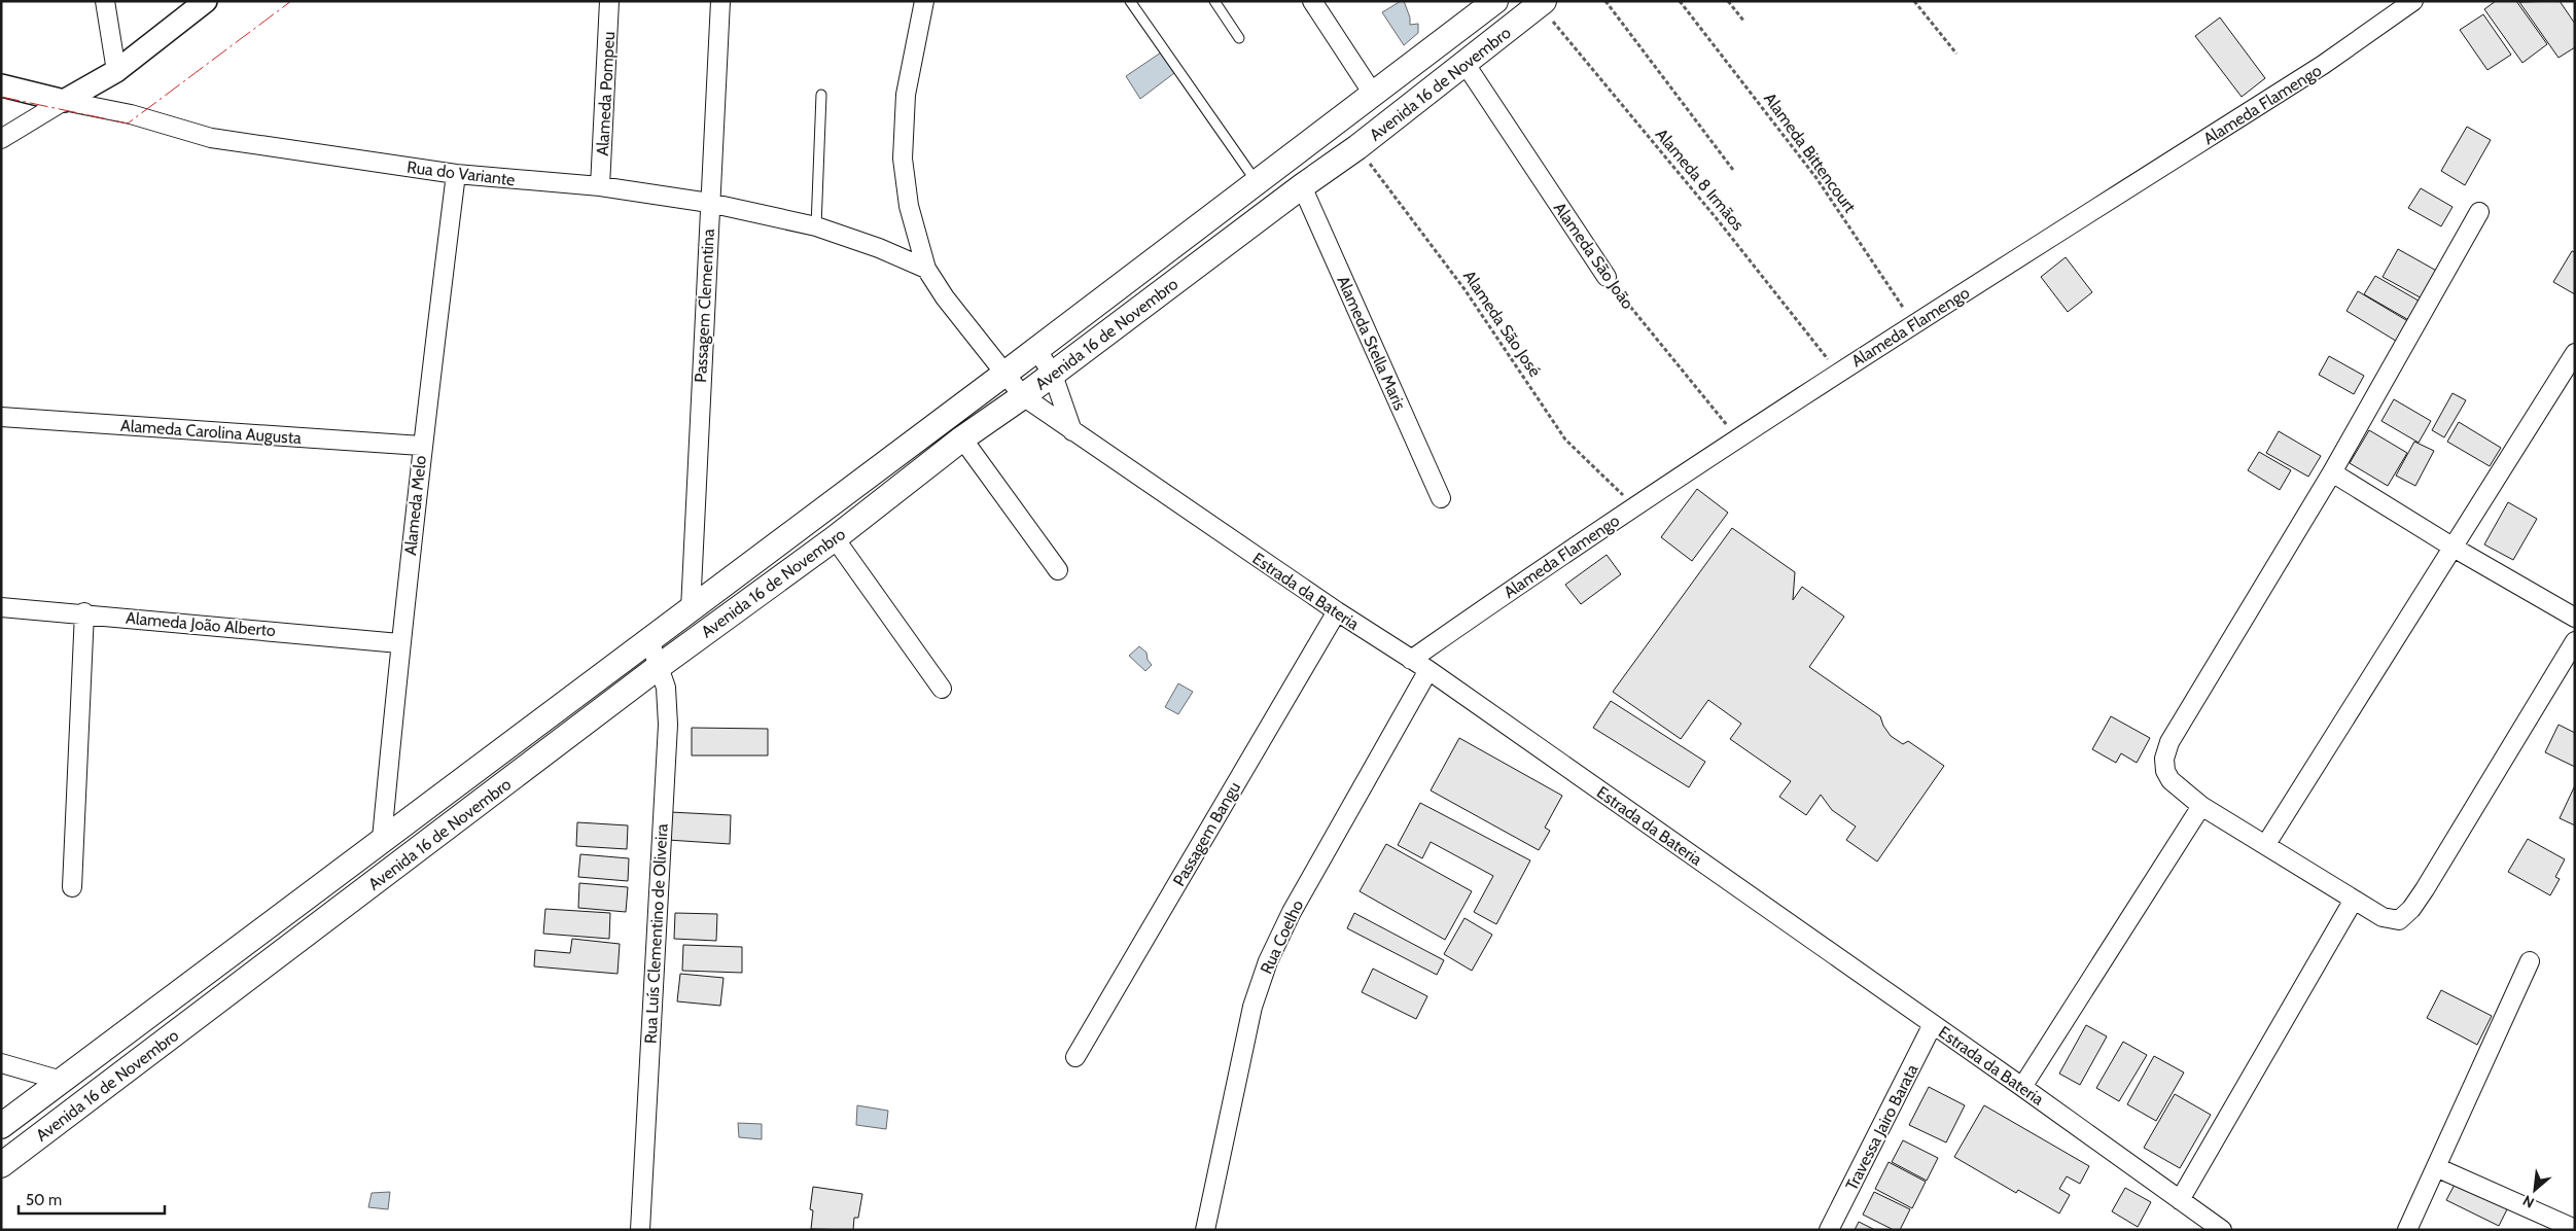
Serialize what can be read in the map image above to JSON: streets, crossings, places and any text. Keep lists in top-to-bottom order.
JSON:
{
  "streets": {
    "main road": ["Avenida 16 de Novembro"],
    "street": [
      "Alameda Pompeu",
      "Alameda Flamengo",
      "Rua do Variante",
      "Alameda São João",
      "Passagem Clementina",
      "Alameda Stella Maris",
      "Alameda Carolina Augusta",
      "Alameda Melo",
      "Estrada da Bateria",
      "Alameda João Alberto",
      "Passagem Bangu",
      "Rua Luís Clementino de Oliveira",
      "Rua Coelho",
      "Travessa Jairo Barata"
    ],
    "path": ["Alameda Bittencourt", "Alameda 8 Irmãos", "Alameda São José"]
  },
  "crossings": [
    ["Avenida 16 de Novembro", "Alameda 8 Irmãos"],
    ["Avenida 16 de Novembro", "Alameda São João"],
    ["Avenida 16 de Novembro", "Passagem Clementina"],
    ["Avenida 16 de Novembro", "Alameda São José"],
    ["Avenida 16 de Novembro", "Alameda Stella Maris"],
    ["Avenida 16 de Novembro", "Alameda Melo"],
    ["Avenida 16 de Novembro", "Estrada da Bateria"],
    ["Avenida 16 de Novembro", "Rua Luís Clementino de Oliveira"],
    ["Alameda Pompeu", "Rua do Variante"],
    ["Alameda Flamengo", "Alameda Bittencourt"],
    ["Alameda Flamengo", "Alameda 8 Irmãos"],
    ["Alameda Flamengo", "Alameda São João"],
    ["Alameda Flamengo", "Alameda São José"],
    ["Alameda Flamengo", "Estrada da Bateria"],
    ["Rua do Variante", "Passagem Clementina"],
    ["Rua do Variante", "Alameda Melo"],
    ["Rua do Variante", "Estrada da Bateria"],
    ["Alameda Carolina Augusta", "Alameda Melo"],
    ["Alameda Melo", "Alameda João Alberto"],
    ["Estrada da Bateria", "Passagem Bangu"],
    ["Estrada da Bateria", "Rua Coelho"],
    ["Estrada da Bateria", "Travessa Jairo Barata"]
  ],
  "scale_bar": "50 m",
  "north": "bottom left"
}
